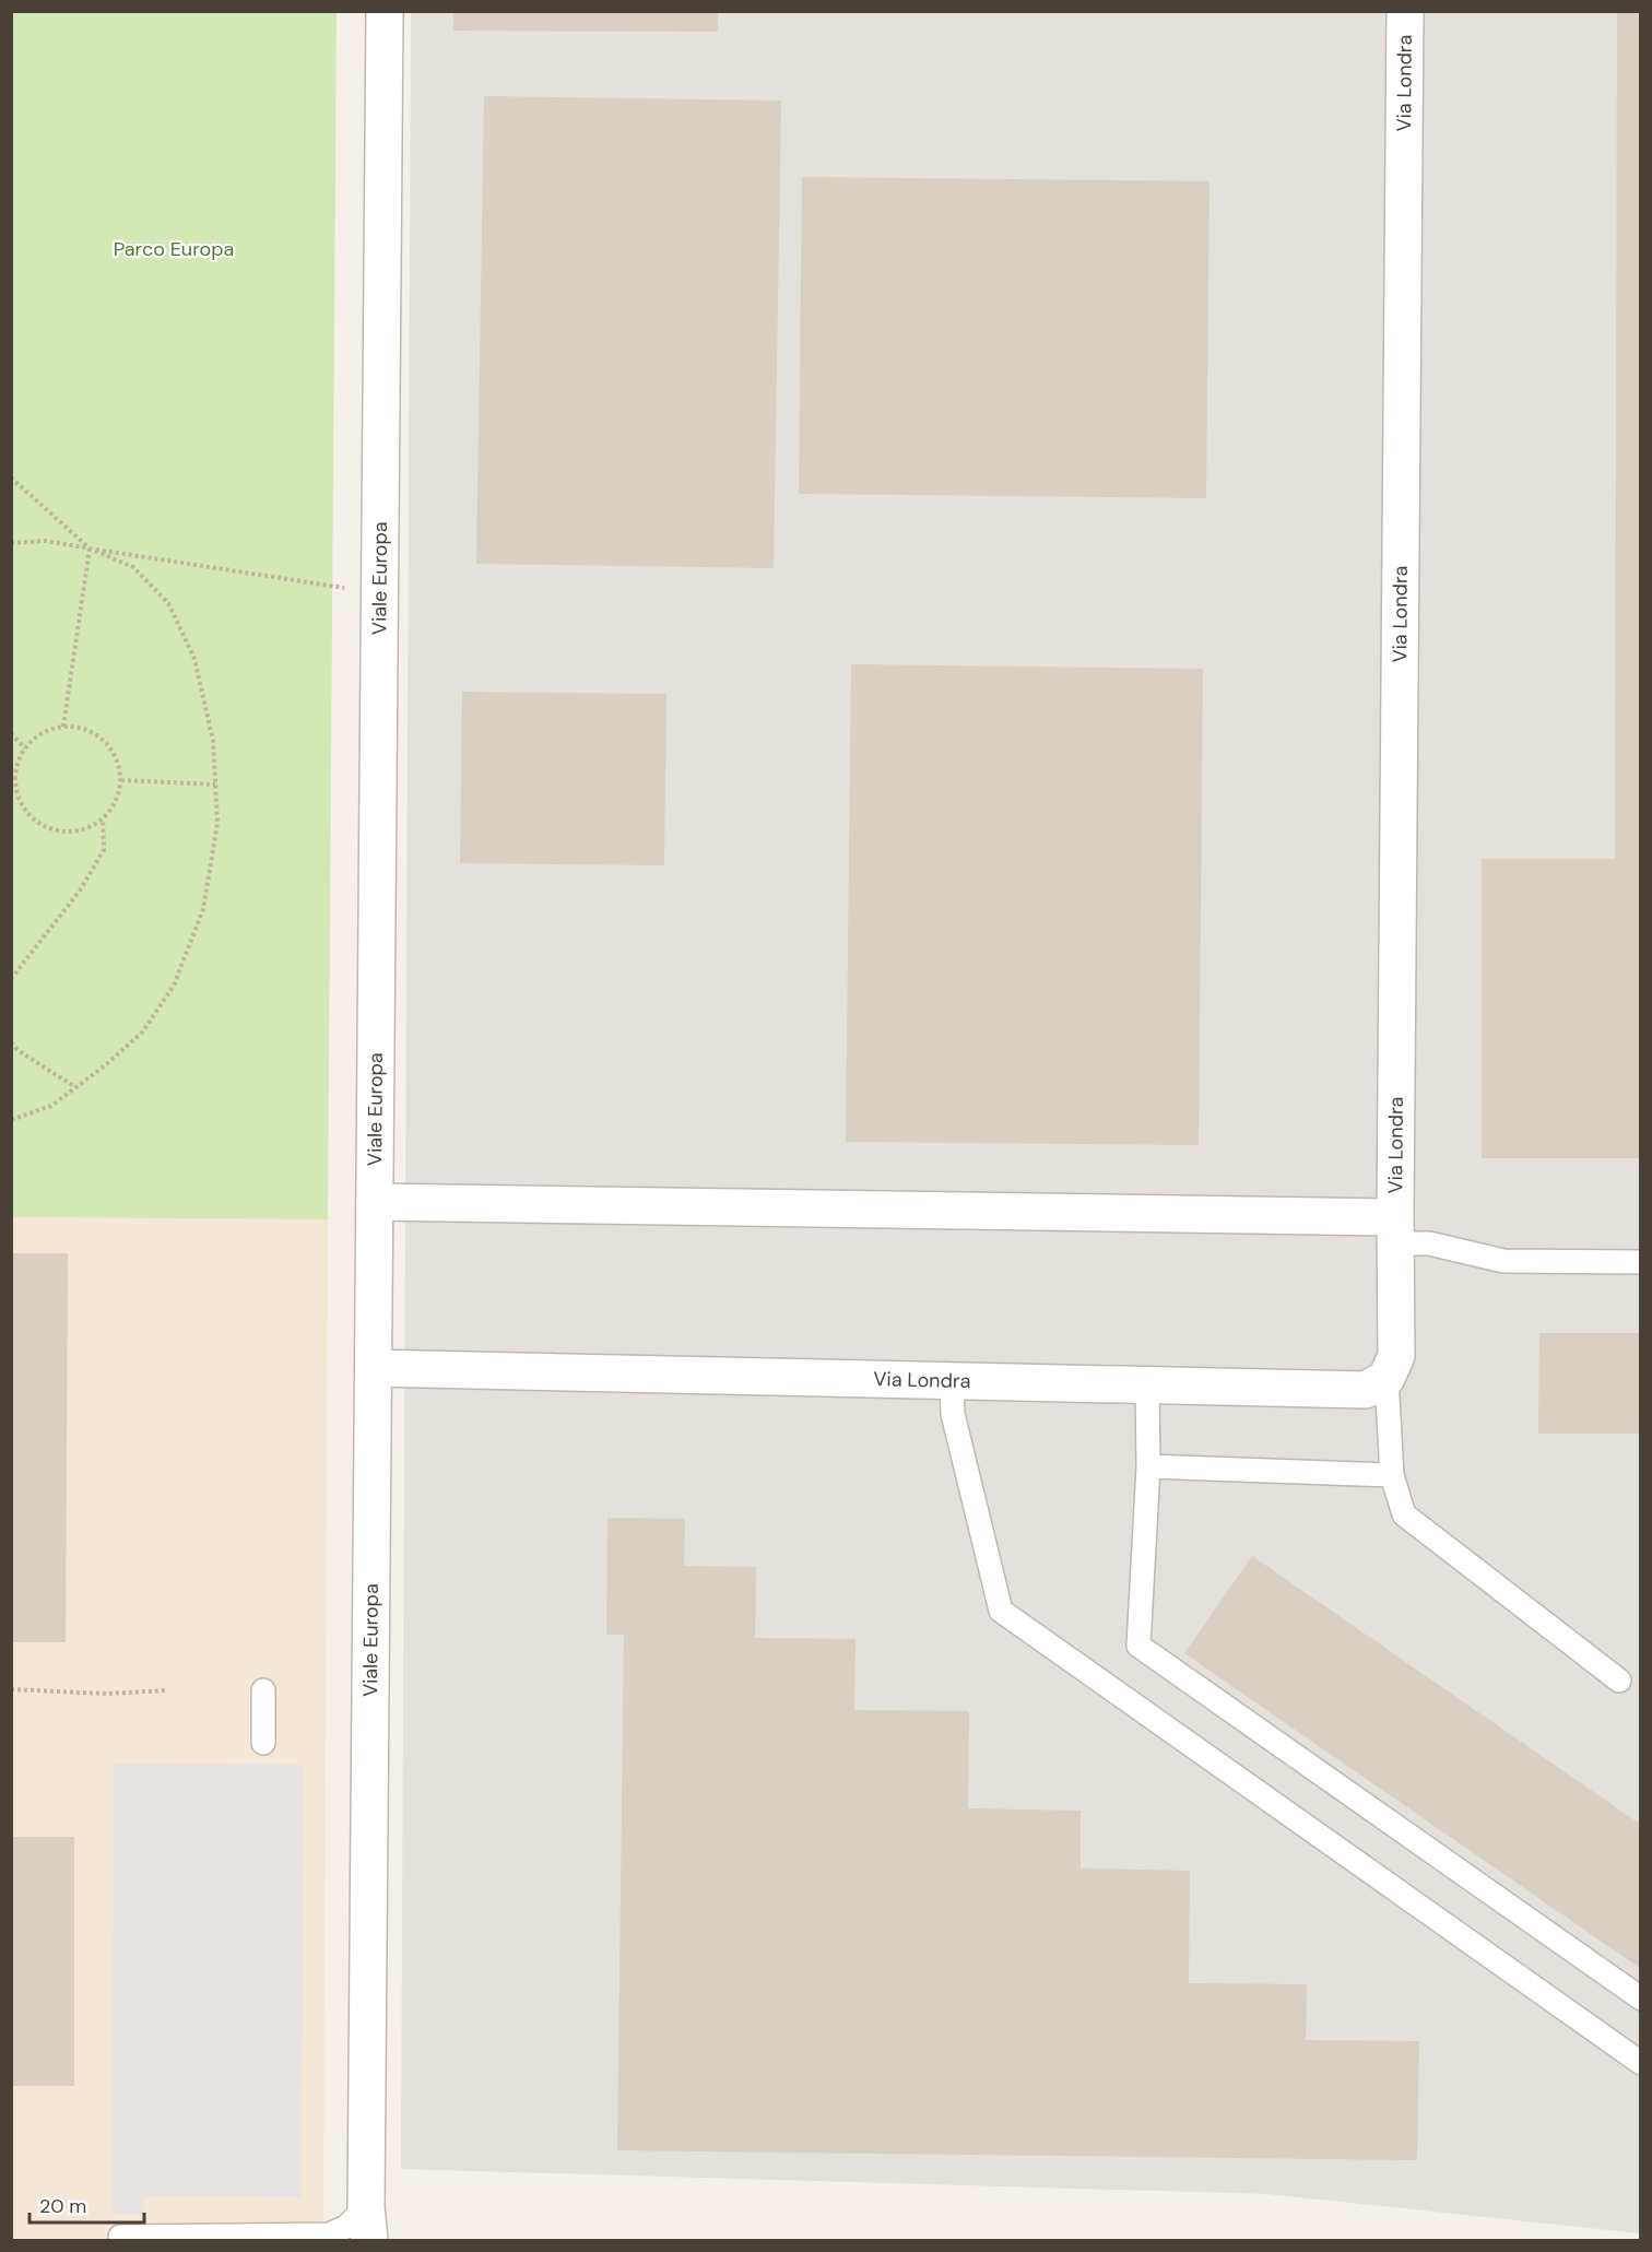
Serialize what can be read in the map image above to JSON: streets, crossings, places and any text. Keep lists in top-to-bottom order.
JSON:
{
  "streets": {
    "street": ["Via Londra", "Viale Europa"]
  },
  "crossings": [
    ["Via Londra", "Viale Europa"]
  ],
  "parks": ["Parco Europa"],
  "scale_bar": "20 m"
}
